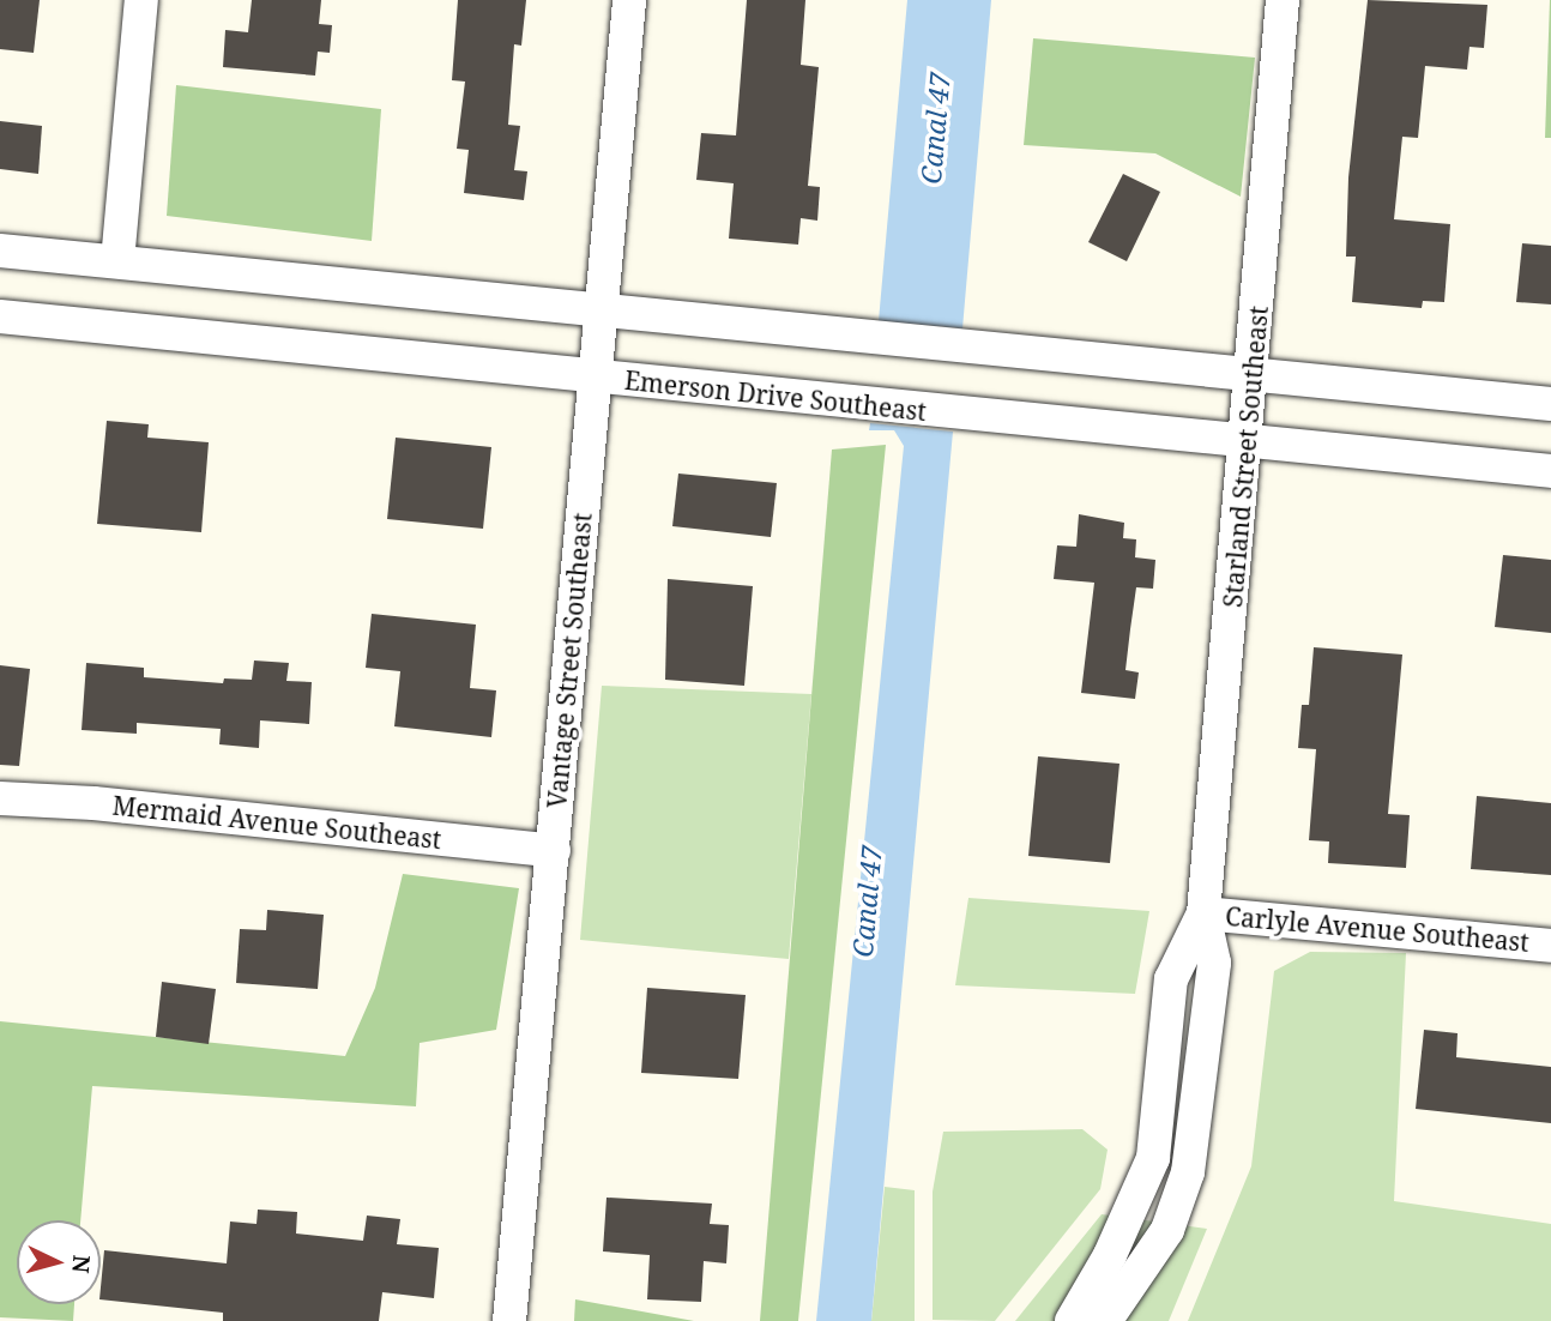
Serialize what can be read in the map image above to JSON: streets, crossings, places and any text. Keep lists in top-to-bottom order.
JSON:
{
  "streets": {
    "street": [
      "Emerson Drive Southeast",
      "Starland Street Southeast",
      "Vantage Street Southeast",
      "Mermaid Avenue Southeast",
      "Carlyle Avenue Southeast"
    ]
  },
  "crossings": [
    ["Emerson Drive Southeast", "Starland Street Southeast"],
    ["Emerson Drive Southeast", "Vantage Street Southeast"],
    ["Starland Street Southeast", "Carlyle Avenue Southeast"],
    ["Vantage Street Southeast", "Mermaid Avenue Southeast"]
  ],
  "water": ["Canal 47"],
  "north": "right"
}
